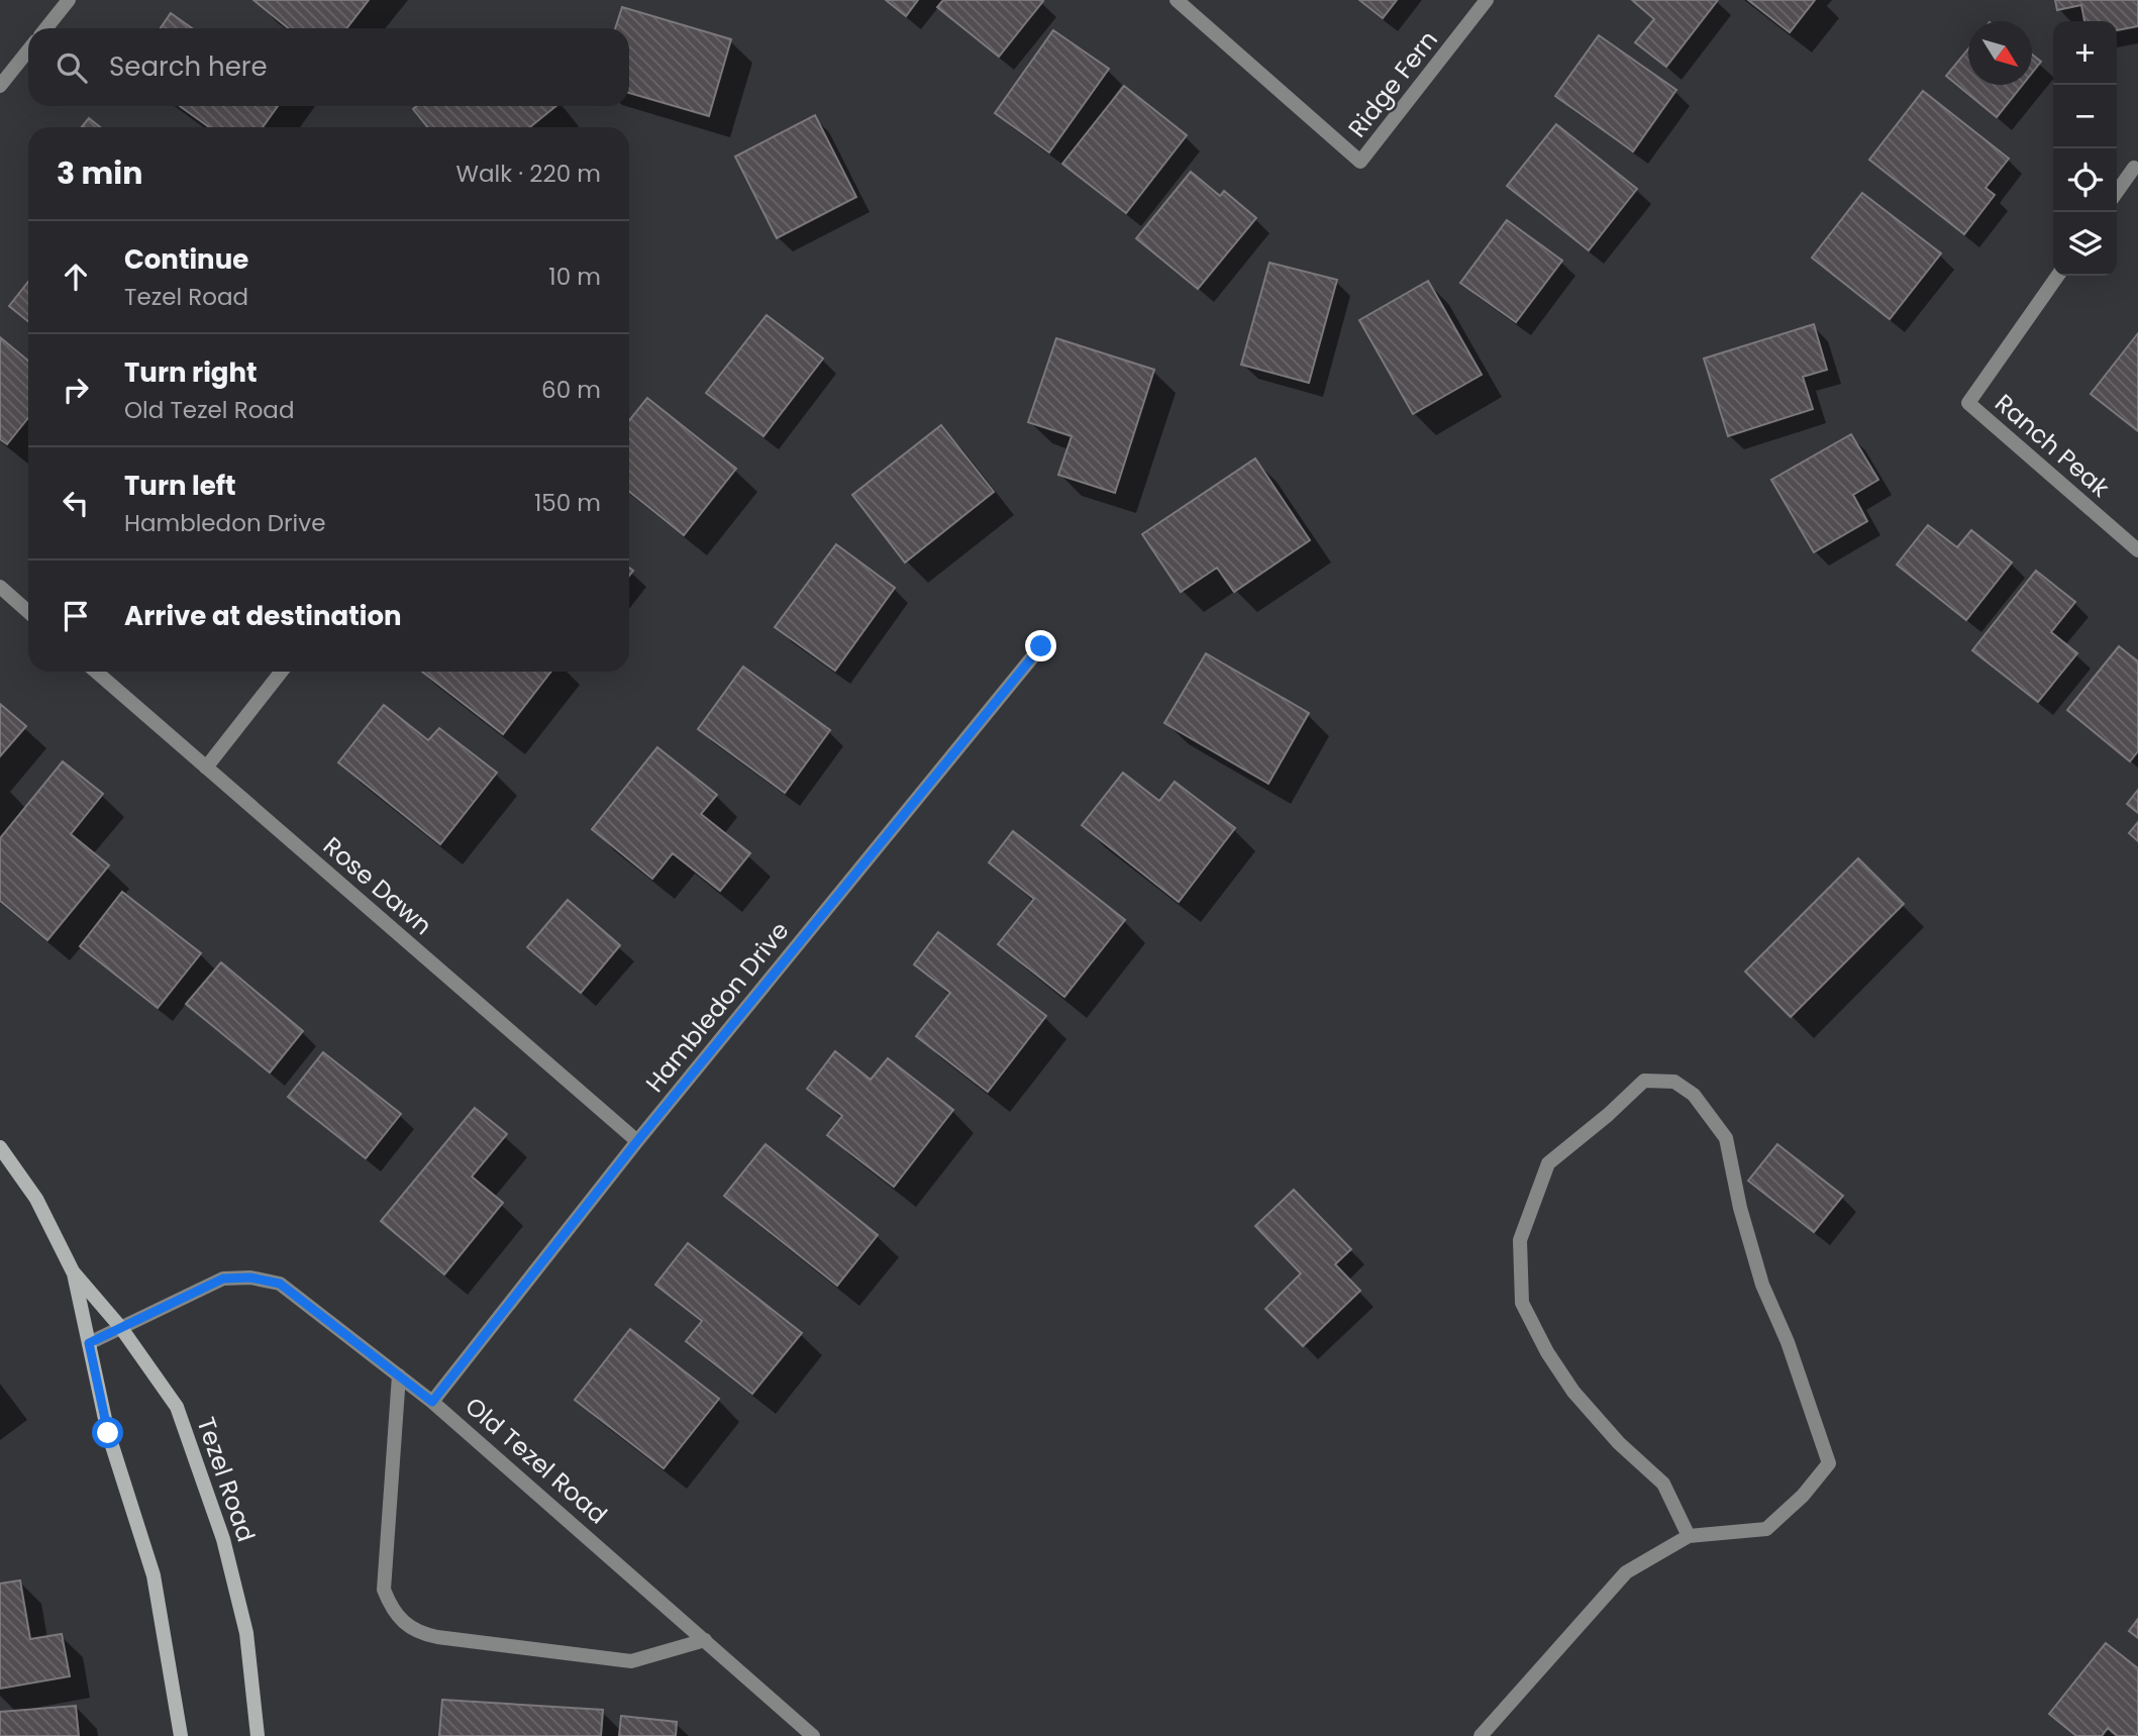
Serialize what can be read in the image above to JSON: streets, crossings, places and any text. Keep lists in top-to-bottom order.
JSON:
{
  "streets": {
    "main road": ["Tezel Road"],
    "street": [
      "Ridge Fern",
      "Ranch Peak",
      "Rose Dawn",
      "Hambledon Drive",
      "Old Tezel Road"
    ]
  },
  "crossings": [
    ["Rose Dawn", "Hambledon Drive"],
    ["Hambledon Drive", "Old Tezel Road"],
    ["Old Tezel Road", "Tezel Road"]
  ],
  "north": "bottom right",
  "page": {
    "map_buttons": ["+", "−"],
    "search": "Search here",
    "heading": ["3 min", "Walk · 220 m"],
    "list": [
      ["Continue", "Tezel Road", "10 m"],
      ["Turn right", "Old Tezel Road", "60 m"],
      ["Turn left", "Hambledon Drive", "150 m"],
      "Arrive at destination"
    ]
  }
}
